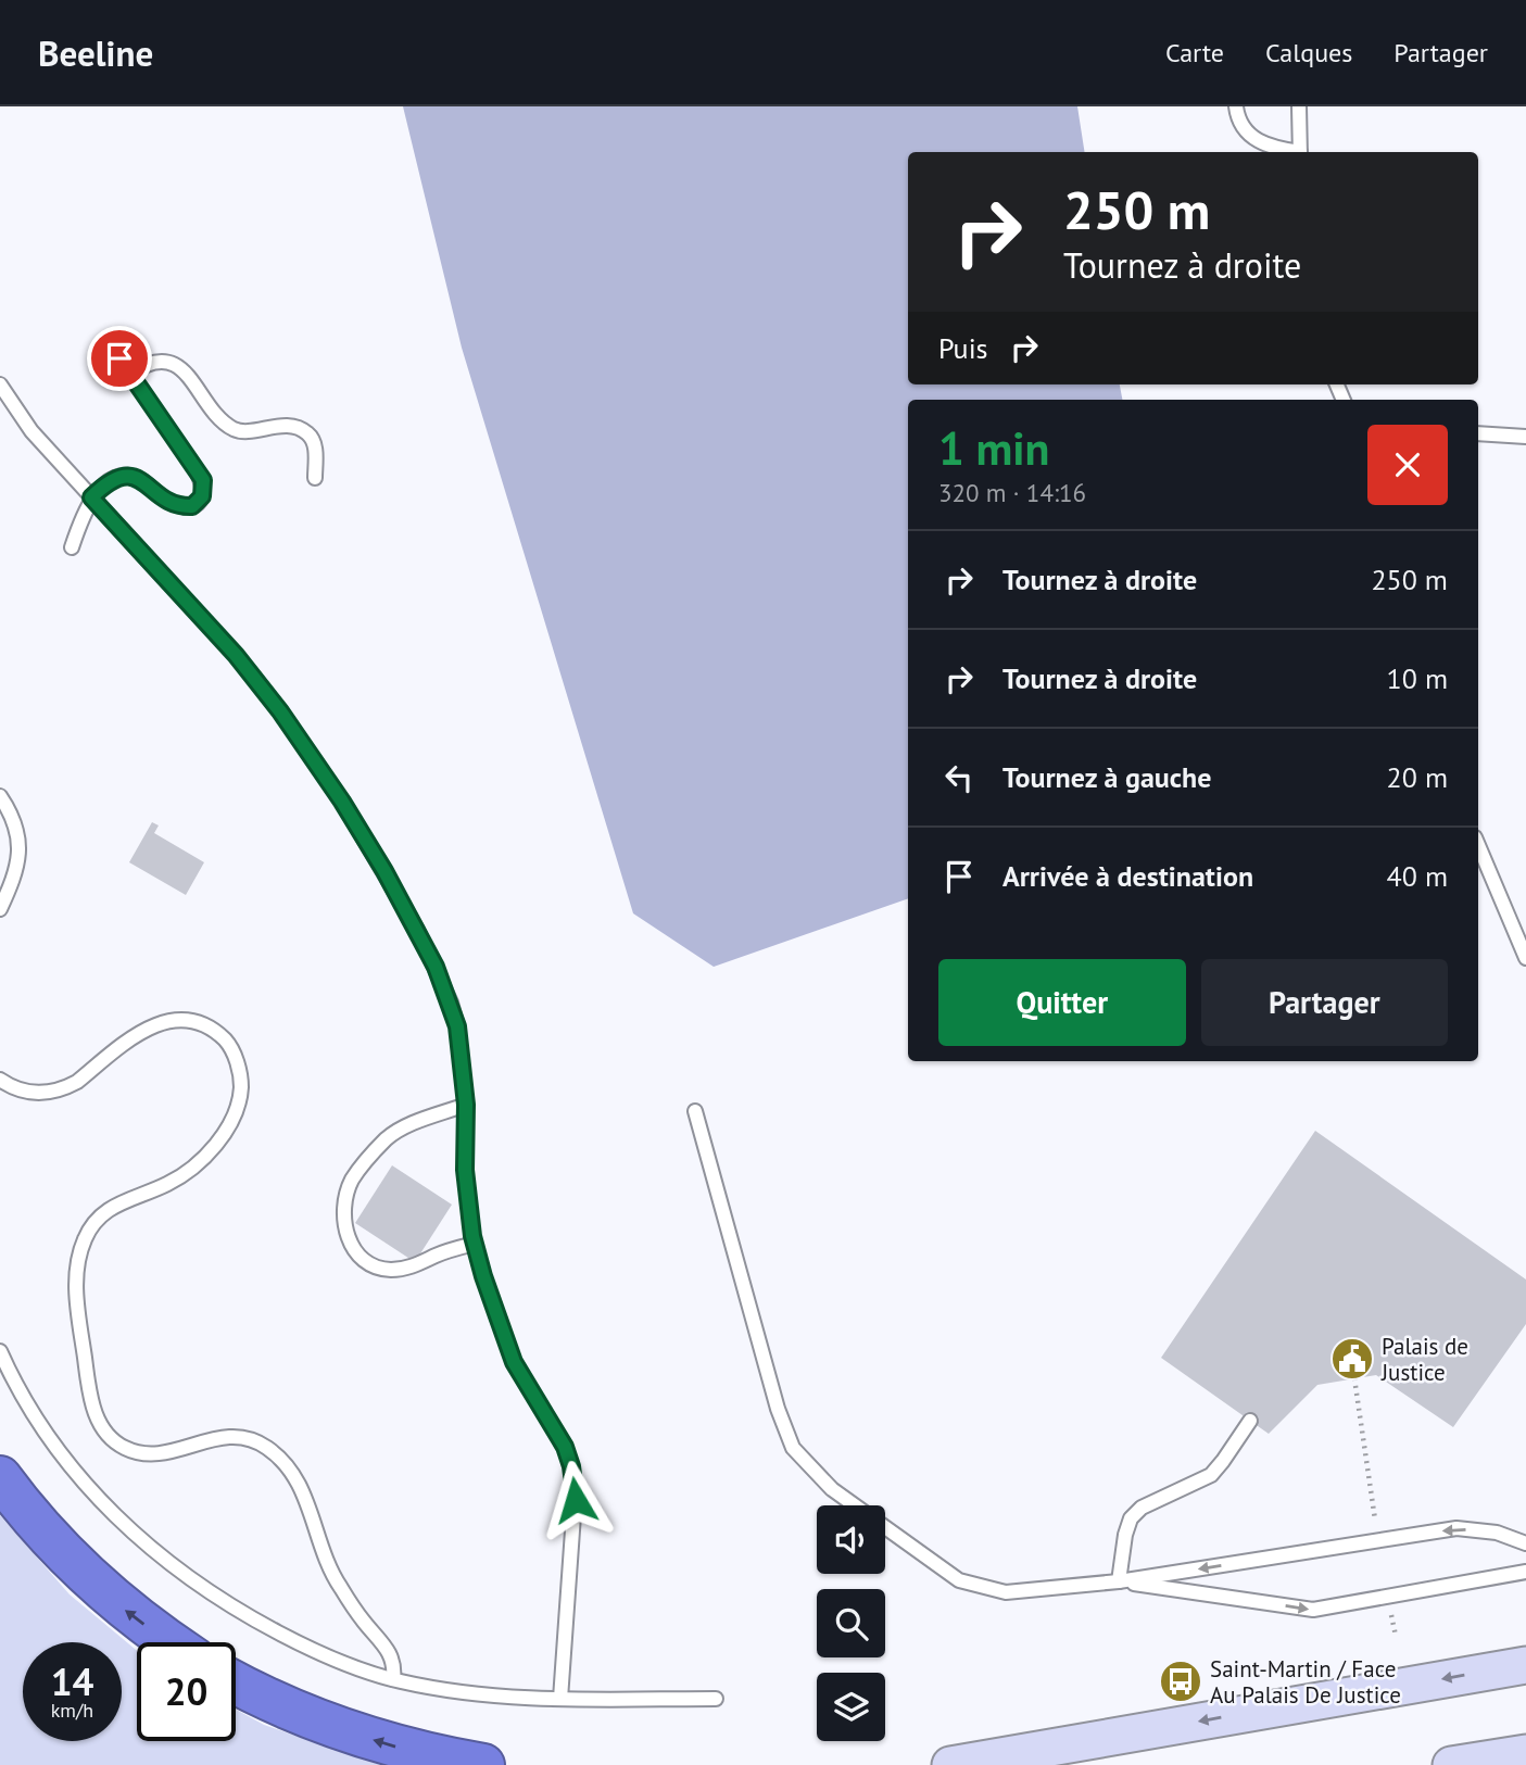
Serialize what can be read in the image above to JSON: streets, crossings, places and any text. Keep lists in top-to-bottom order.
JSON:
{
  "places": {
    "public building": ["Palais de Justice"],
    "bus stop": ["Saint-Martin / Face Au Palais De Justice"]
  },
  "page": {
    "header": "Beeline",
    "nav": ["Carte", "Calques", "Partager"],
    "turn": ["250 m", "Tournez à droite"],
    "then": "Puis",
    "heading": ["1 min", "320 m · 14:16"],
    "list": [
      {
        "name": "Tournez à droite",
        "value": "250 m"
      },
      {
        "name": "Tournez à droite",
        "value": "10 m"
      },
      {
        "name": "Tournez à gauche",
        "value": "20 m"
      },
      {
        "name": "Arrivée à destination",
        "value": "40 m"
      }
    ],
    "buttons": ["Quitter", "Partager"],
    "speed": "14 km/h",
    "limit": "20"
  }
}
